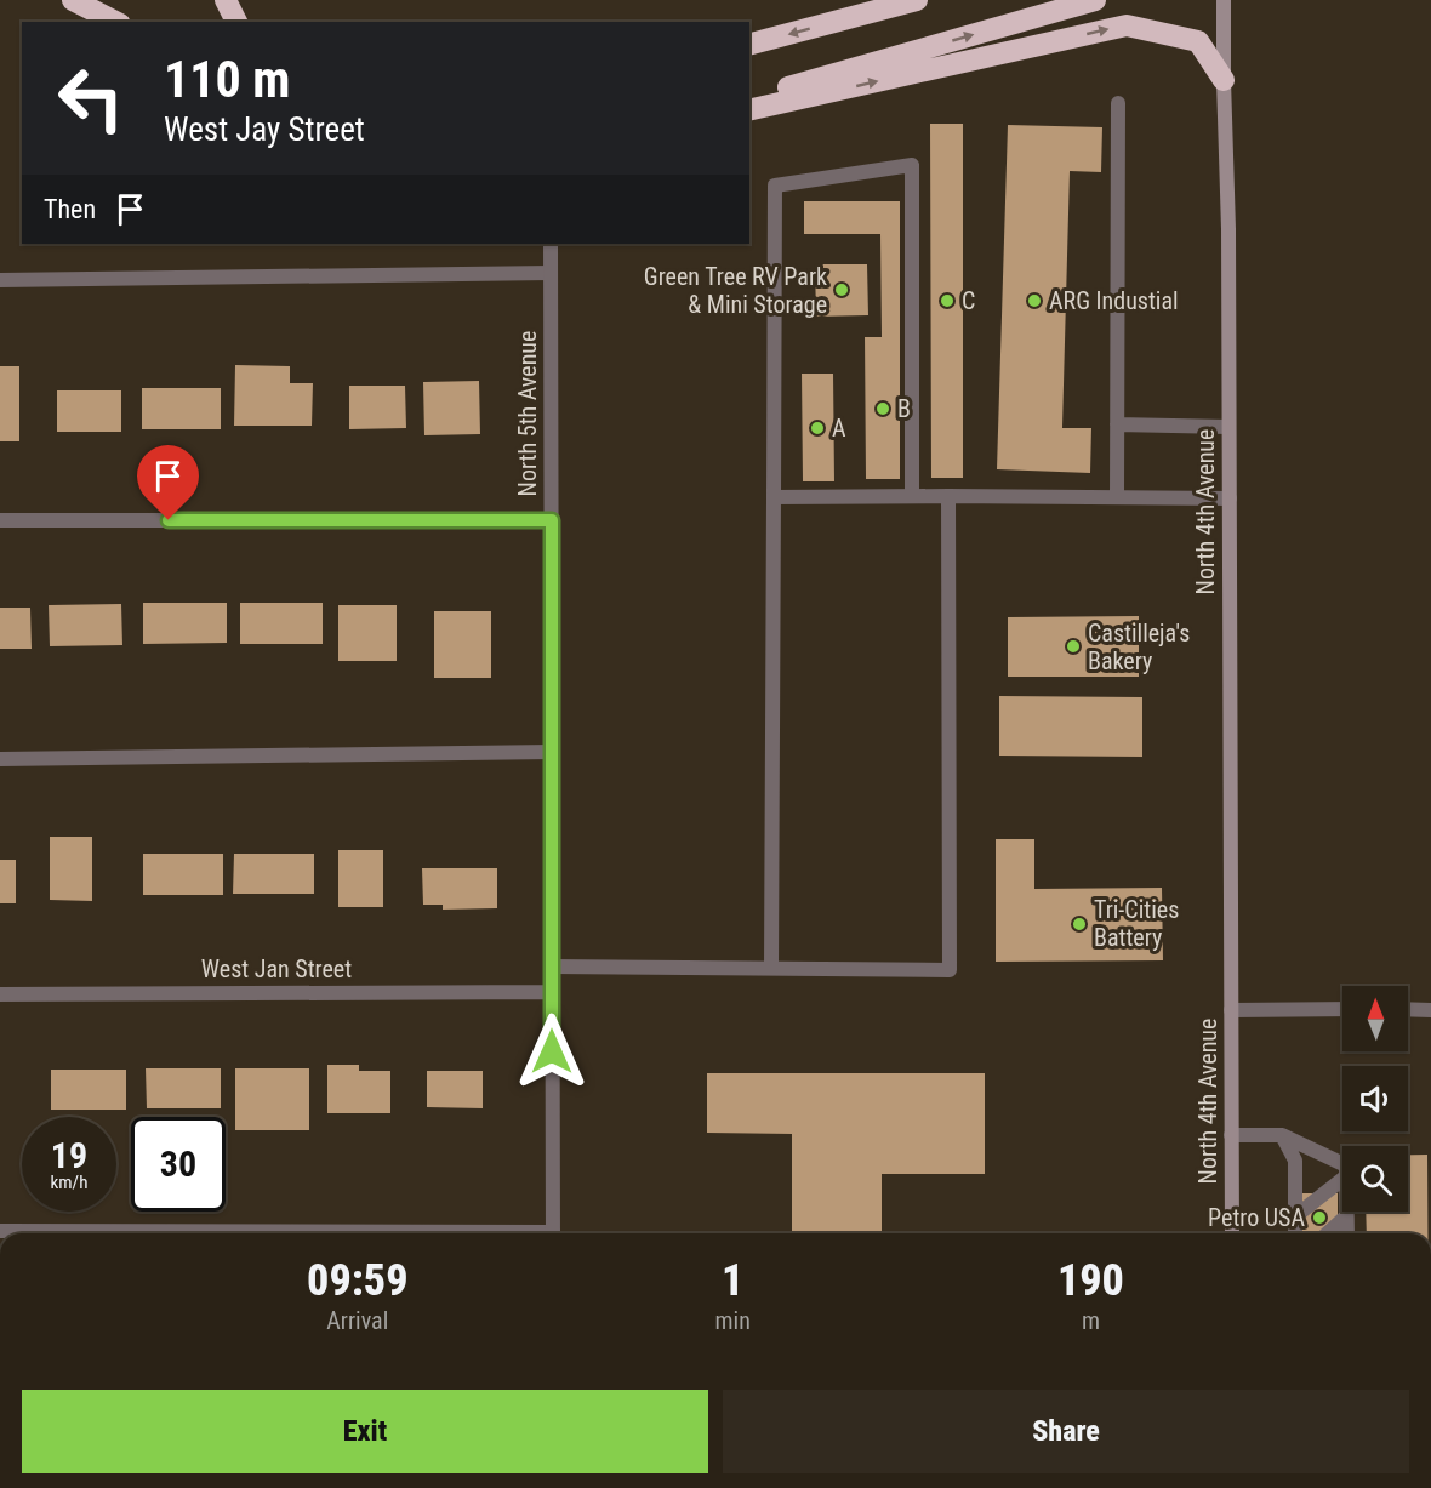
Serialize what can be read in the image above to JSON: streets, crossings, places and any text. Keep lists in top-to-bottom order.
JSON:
{
  "streets": {
    "main road": ["North 4th Avenue"],
    "street": ["North 5th Avenue", "West Jan Street"]
  },
  "crossings": [
    ["North 5th Avenue", "West Jan Street"]
  ],
  "places": [
    "Green Tree RV Park & Mini Storage",
    "C",
    "ARG Industial",
    "B",
    "A",
    "Castilleja's Bakery",
    "Tri-Cities Battery",
    "Petro USA"
  ],
  "north": "top",
  "page": {
    "turn": ["110 m", "West Jay Street"],
    "then": "Then",
    "speed": "19 km/h",
    "limit": "30",
    "eta": [
      "09:59",
      "Arrival",
      "1",
      "min",
      "190",
      "m"
    ],
    "buttons": ["Exit", "Share"]
  }
}
